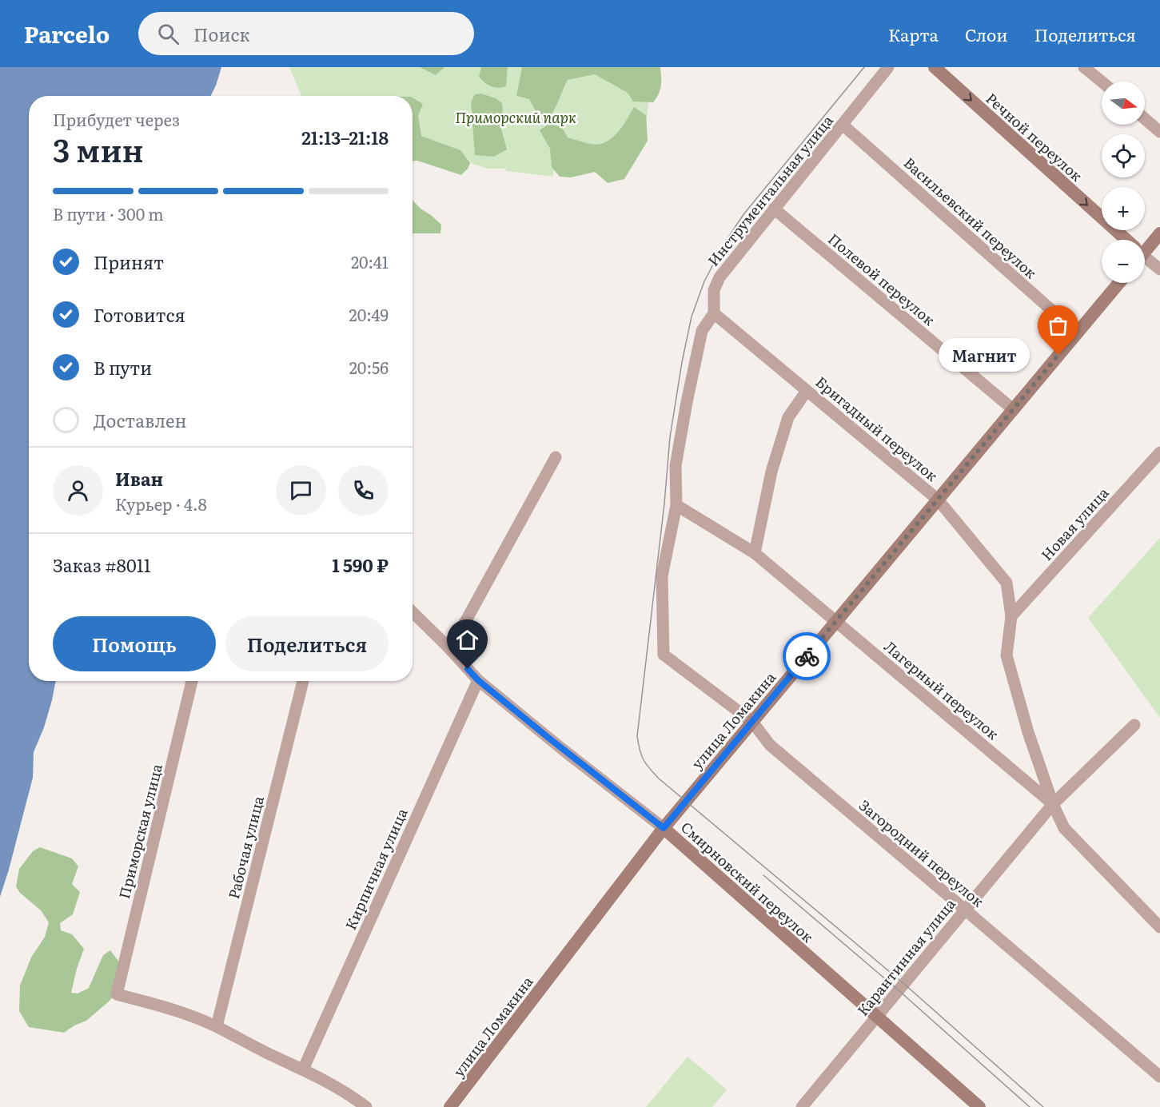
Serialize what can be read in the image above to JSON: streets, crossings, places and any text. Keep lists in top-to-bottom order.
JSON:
{
  "streets": {
    "main road": ["Речной переулок", "улица Ломакина", "Смирновский переулок"],
    "street": [
      "Инструментальная улица",
      "Васильевский переулок",
      "Полевой переулок",
      "Бригадный переулок",
      "Новая улица",
      "Лагерный переулок",
      "Приморская улица",
      "Рабочая улица",
      "Загородний переулок",
      "Кирпичная улица",
      "Карантинная улица"
    ]
  },
  "crossings": [
    ["Инструментальная улица", "Васильевский переулок"],
    ["Инструментальная улица", "Полевой переулок"],
    ["Инструментальная улица", "Бригадный переулок"],
    ["Васильевский переулок", "улица Ломакина"],
    ["Полевой переулок", "улица Ломакина"],
    ["Бригадный переулок", "Новая улица"],
    ["Бригадный переулок", "Лагерный переулок"],
    ["Бригадный переулок", "улица Ломакина"],
    ["Бригадный переулок", "Карантинная улица"],
    ["Лагерный переулок", "улица Ломакина"],
    ["Лагерный переулок", "Загородний переулок"],
    ["Лагерный переулок", "Карантинная улица"],
    ["улица Ломакина", "Загородний переулок"],
    ["улица Ломакина", "Смирновский переулок"],
    ["Приморская улица", "Рабочая улица"],
    ["Загородний переулок", "Карантинная улица"],
    ["Кирпичная улица", "Смирновский переулок"],
    ["Смирновский переулок", "Карантинная улица"]
  ],
  "one_way": ["Речной переулок"],
  "parks": ["Приморский парк"],
  "places": ["Магнит"],
  "north": "right",
  "page": {
    "header": "Parcelo",
    "search": "Поиск",
    "nav": ["Карта", "Слои", "Поделиться"],
    "map_buttons": ["+", "−"],
    "heading": ["3 мин", "Прибудет через", "21:13–21:18"],
    "panel": [
      "Иван",
      "Курьер · 4.8",
      "Заказ #8011",
      "1 590 ₽"
    ],
    "bar": "В пути · 300 m",
    "list": [
      ["Принят", "20:41"],
      ["Готовится", "20:49"],
      ["В пути", "20:56"],
      "Доставлен"
    ],
    "bubble": "Магнит",
    "buttons": ["Помощь", "Поделиться"]
  }
}
